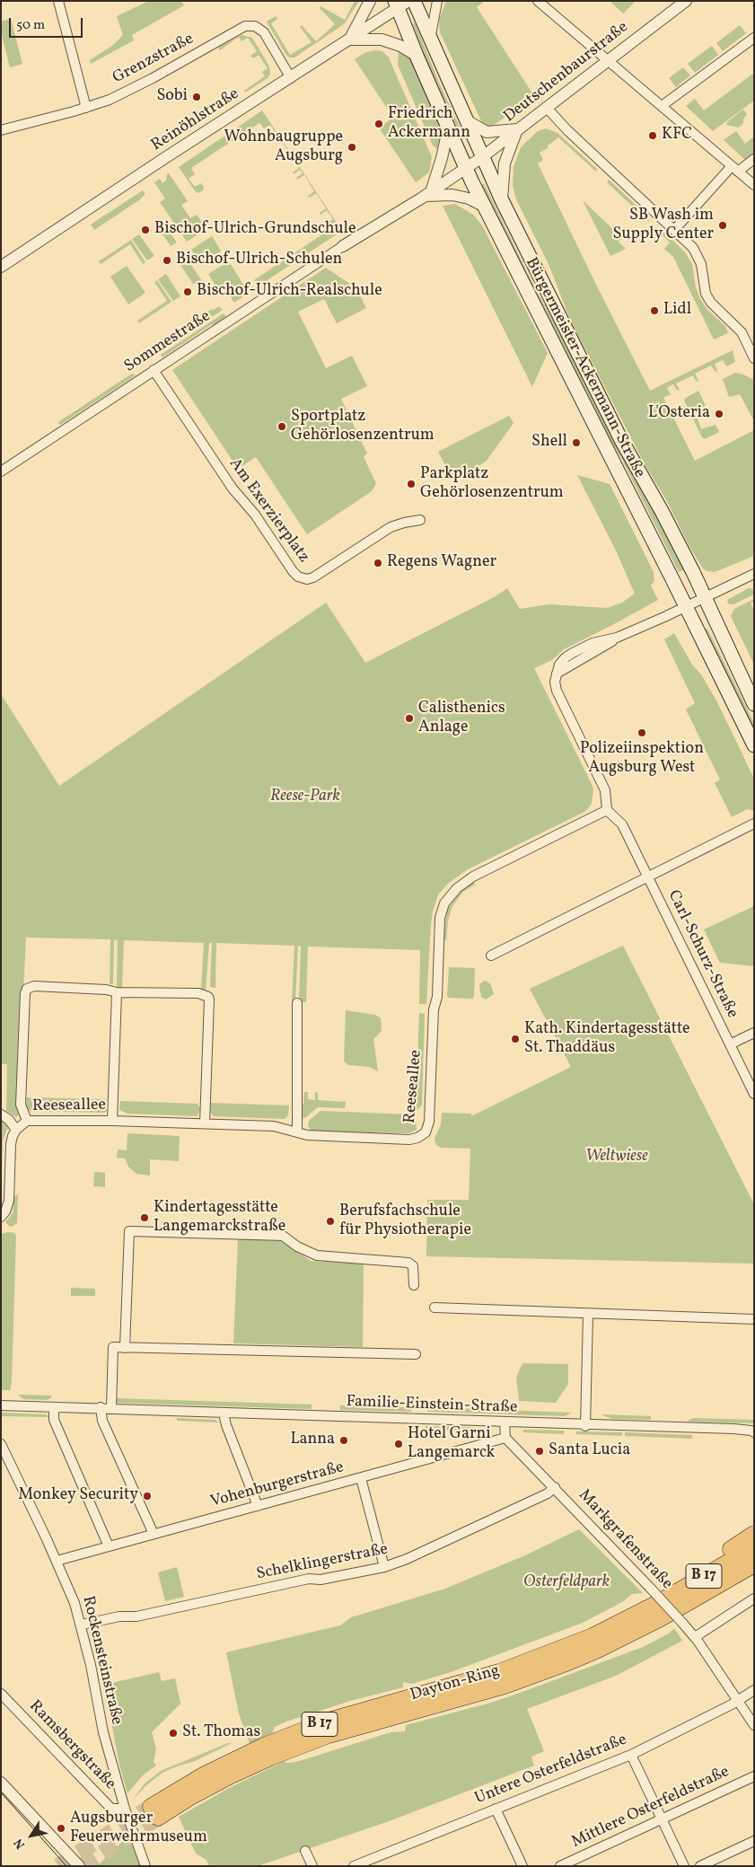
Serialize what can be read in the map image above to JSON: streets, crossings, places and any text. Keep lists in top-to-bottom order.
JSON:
{
  "streets": {
    "highway": ["B 17", "Dayton-Ring"],
    "main road": ["Bürgermeister-Ackermann-Straße"],
    "street": [
      "Grenzstraße",
      "Deutschenbaurstraße",
      "Reinöhlstraße",
      "Sommestraße",
      "Am Exerzierplatz",
      "Carl-Schurz-Straße",
      "Reeseallee",
      "Familie-Einstein-Straße",
      "Vohenburgerstraße",
      "Markgrafenstraße",
      "Schelklingerstraße",
      "Rockensteinstraße",
      "Ramsbergstraße",
      "Untere Osterfeldstraße",
      "Mittlere Osterfeldstraße"
    ]
  },
  "crossings": [
    ["Grenzstraße", "Reinöhlstraße"],
    ["Deutschenbaurstraße", "Sommestraße"],
    ["Deutschenbaurstraße", "Bürgermeister-Ackermann-Straße"],
    ["Reinöhlstraße", "Bürgermeister-Ackermann-Straße"],
    ["Sommestraße", "Bürgermeister-Ackermann-Straße"],
    ["Sommestraße", "Am Exerzierplatz"],
    ["Carl-Schurz-Straße", "Reeseallee"],
    ["Vohenburgerstraße", "Markgrafenstraße"],
    ["Vohenburgerstraße", "Rockensteinstraße"],
    ["Markgrafenstraße", "Schelklingerstraße"],
    ["Markgrafenstraße", "Untere Osterfeldstraße"],
    ["Schelklingerstraße", "Rockensteinstraße"],
    ["Rockensteinstraße", "Ramsbergstraße"]
  ],
  "parks": ["Reese-Park", "Weltwiese", "Osterfeldpark"],
  "places": [
    "Sobi",
    "Friedrich Ackermann",
    "KFC",
    "Wohnbaugruppe Augsburg",
    "SB Wash im Supply Center",
    "Bischof-Ulrich-Grundschule",
    "Bischof-Ulrich-Schulen",
    "Bischof-Ulrich-Realschule",
    "Lidl",
    "L'Osteria",
    "Sportplatz Gehörlosenzentrum",
    "Shell",
    "Parkplatz Gehörlosenzentrum",
    "Regens Wagner",
    "Calisthenics Anlage",
    "Polizeiinspektion Augsburg West",
    "Kath. Kindertagesstätte St. Thaddäus",
    "Kindertagesstätte Langemarckstraße",
    "Berufsfachschule für Physiotherapie",
    "Lanna",
    "Hotel Garni Langemarck",
    "Santa Lucia",
    "Monkey Security",
    "St. Thomas",
    "Augsburger Feuerwehrmuseum"
  ],
  "scale_bar": "50 m",
  "north": "bottom left"
}
